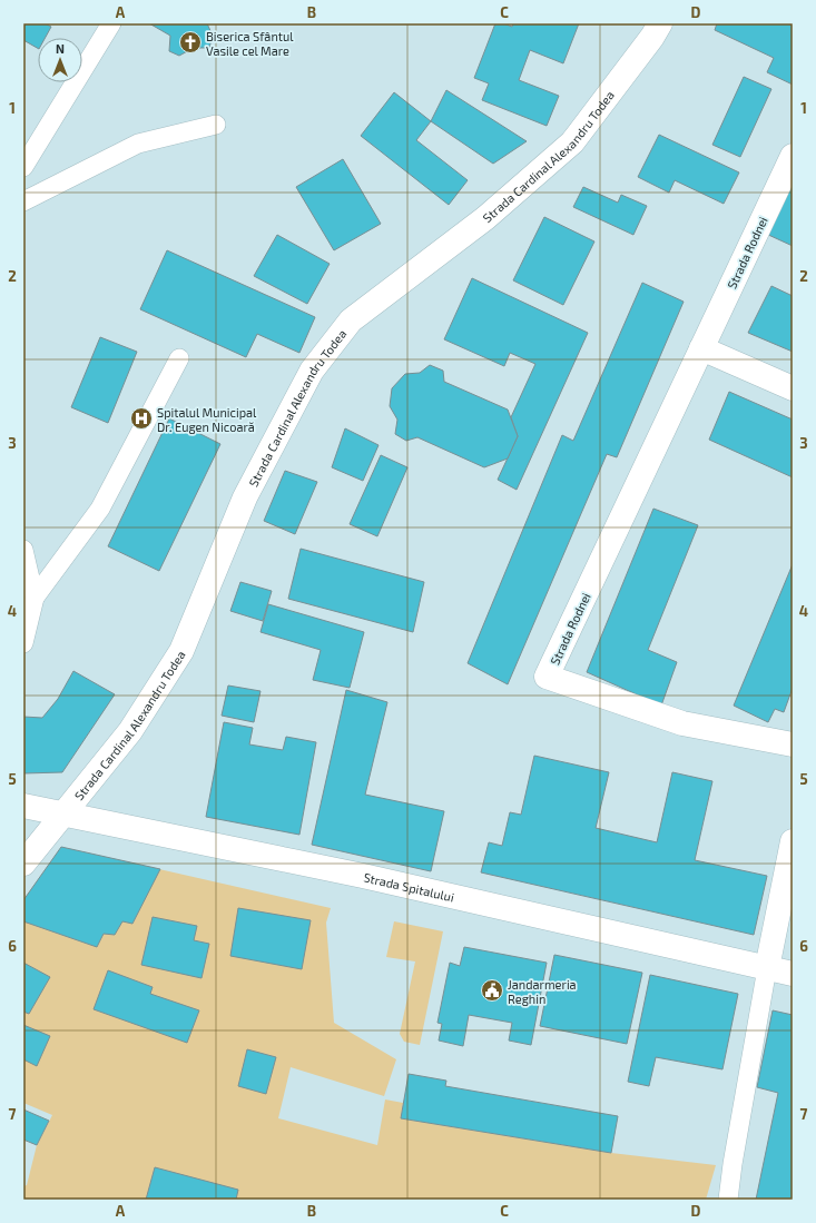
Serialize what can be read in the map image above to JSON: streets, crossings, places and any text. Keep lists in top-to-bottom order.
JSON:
{
  "streets": {
    "street": ["Strada Cardinal Alexandru Todea", "Strada Rodnei", "Strada Spitalului"]
  },
  "crossings": [
    ["Strada Cardinal Alexandru Todea", "Strada Spitalului"]
  ],
  "places": {
    "church": ["Biserica Sfântul Vasile cel Mare"],
    "hospital": ["Spitalul Municipal Dr. Eugen Nicoară"],
    "public building": ["Jandarmeria Reghin"]
  },
  "north": "top",
  "grid": {
    "columns": [
      "A",
      "B",
      "C",
      "D"
    ],
    "rows": [
      "1",
      "2",
      "3",
      "4",
      "5",
      "6",
      "7"
    ]
  }
}
